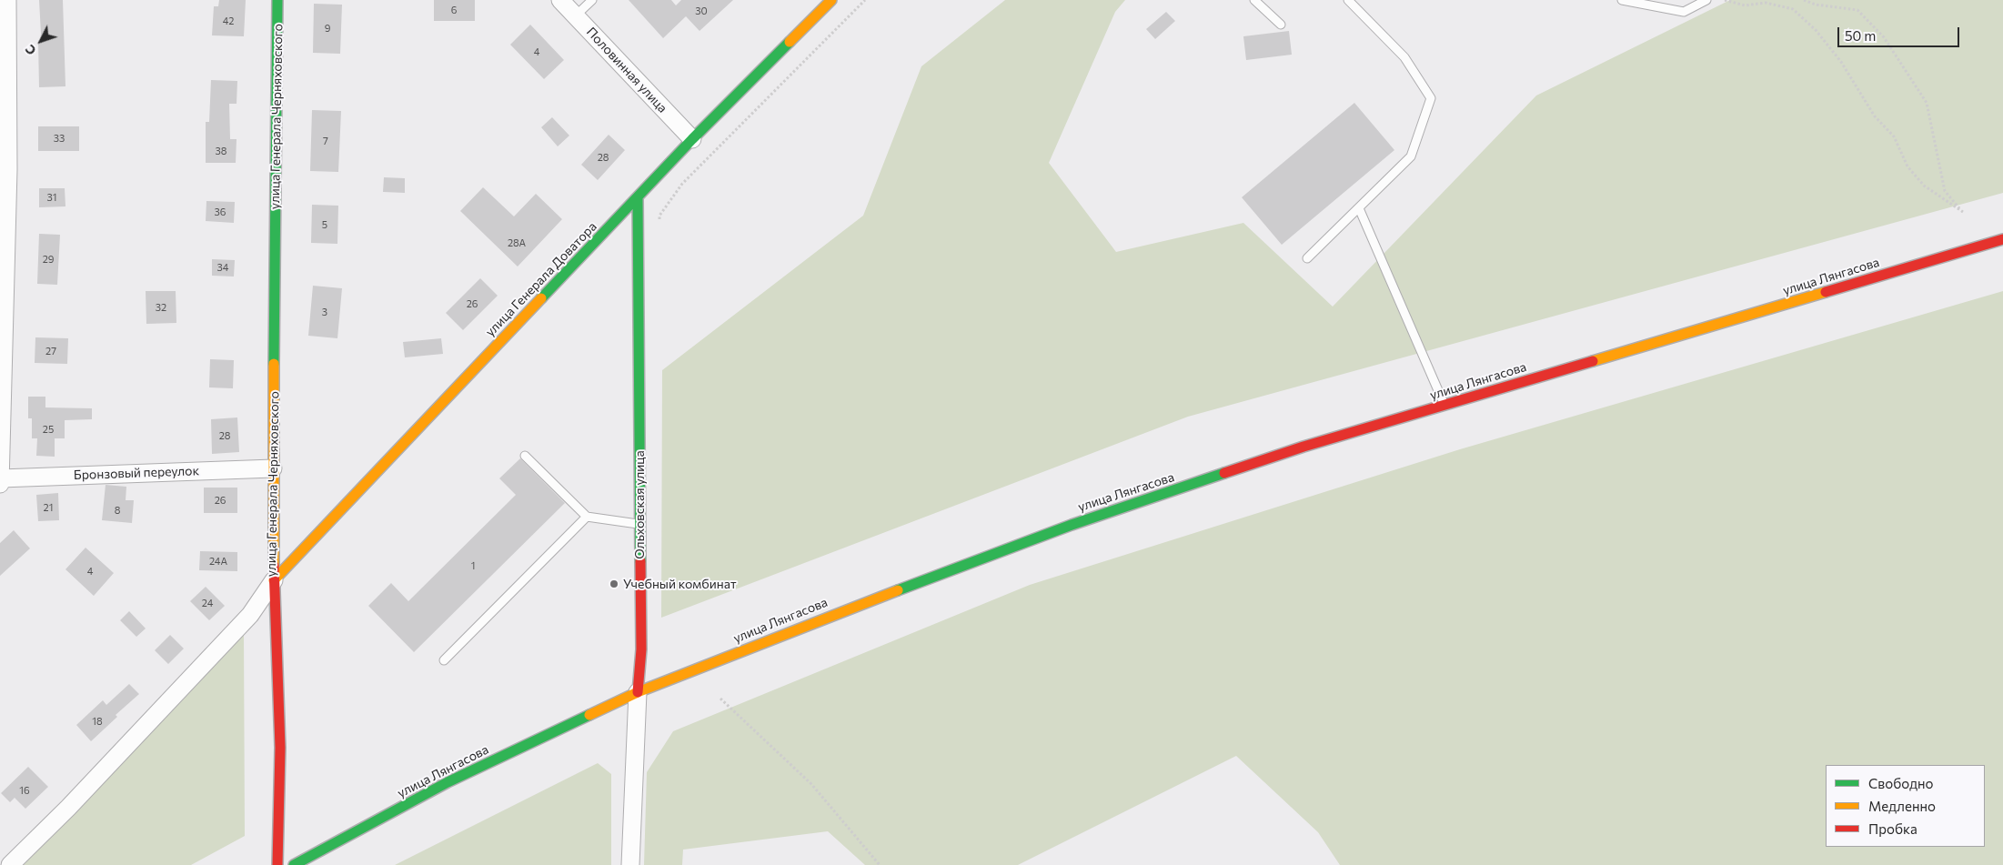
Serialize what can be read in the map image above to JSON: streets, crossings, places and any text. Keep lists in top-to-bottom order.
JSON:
{
  "streets": {
    "street": [
      "Половинная улица",
      "улица Генерала Черняховского",
      "улица Лянгасова",
      "улица Генерала Доватора",
      "Бронзовый переулок",
      "Ольховская улица"
    ]
  },
  "crossings": [
    ["Половинная улица", "улица Генерала Доватора"],
    ["улица Генерала Черняховского", "улица Генерала Доватора"],
    ["улица Генерала Черняховского", "Бронзовый переулок"],
    ["улица Лянгасова", "Ольховская улица"],
    ["улица Генерала Доватора", "Ольховская улица"]
  ],
  "places": ["Учебный комбинат"],
  "house_numbers": [
    "6",
    "30",
    "42",
    "9",
    "4",
    "33",
    "7",
    "38",
    "28",
    "31",
    "36",
    "5",
    "28А",
    "29",
    "34",
    "26",
    "32",
    "3",
    "27",
    "25",
    "28",
    "26",
    "21",
    "8",
    "24А",
    "1",
    "4",
    "24",
    "18",
    "16"
  ],
  "legend": ["Свободно", "Медленно", "Пробка"],
  "scale_bar": "50 m",
  "north": "bottom left"
}
